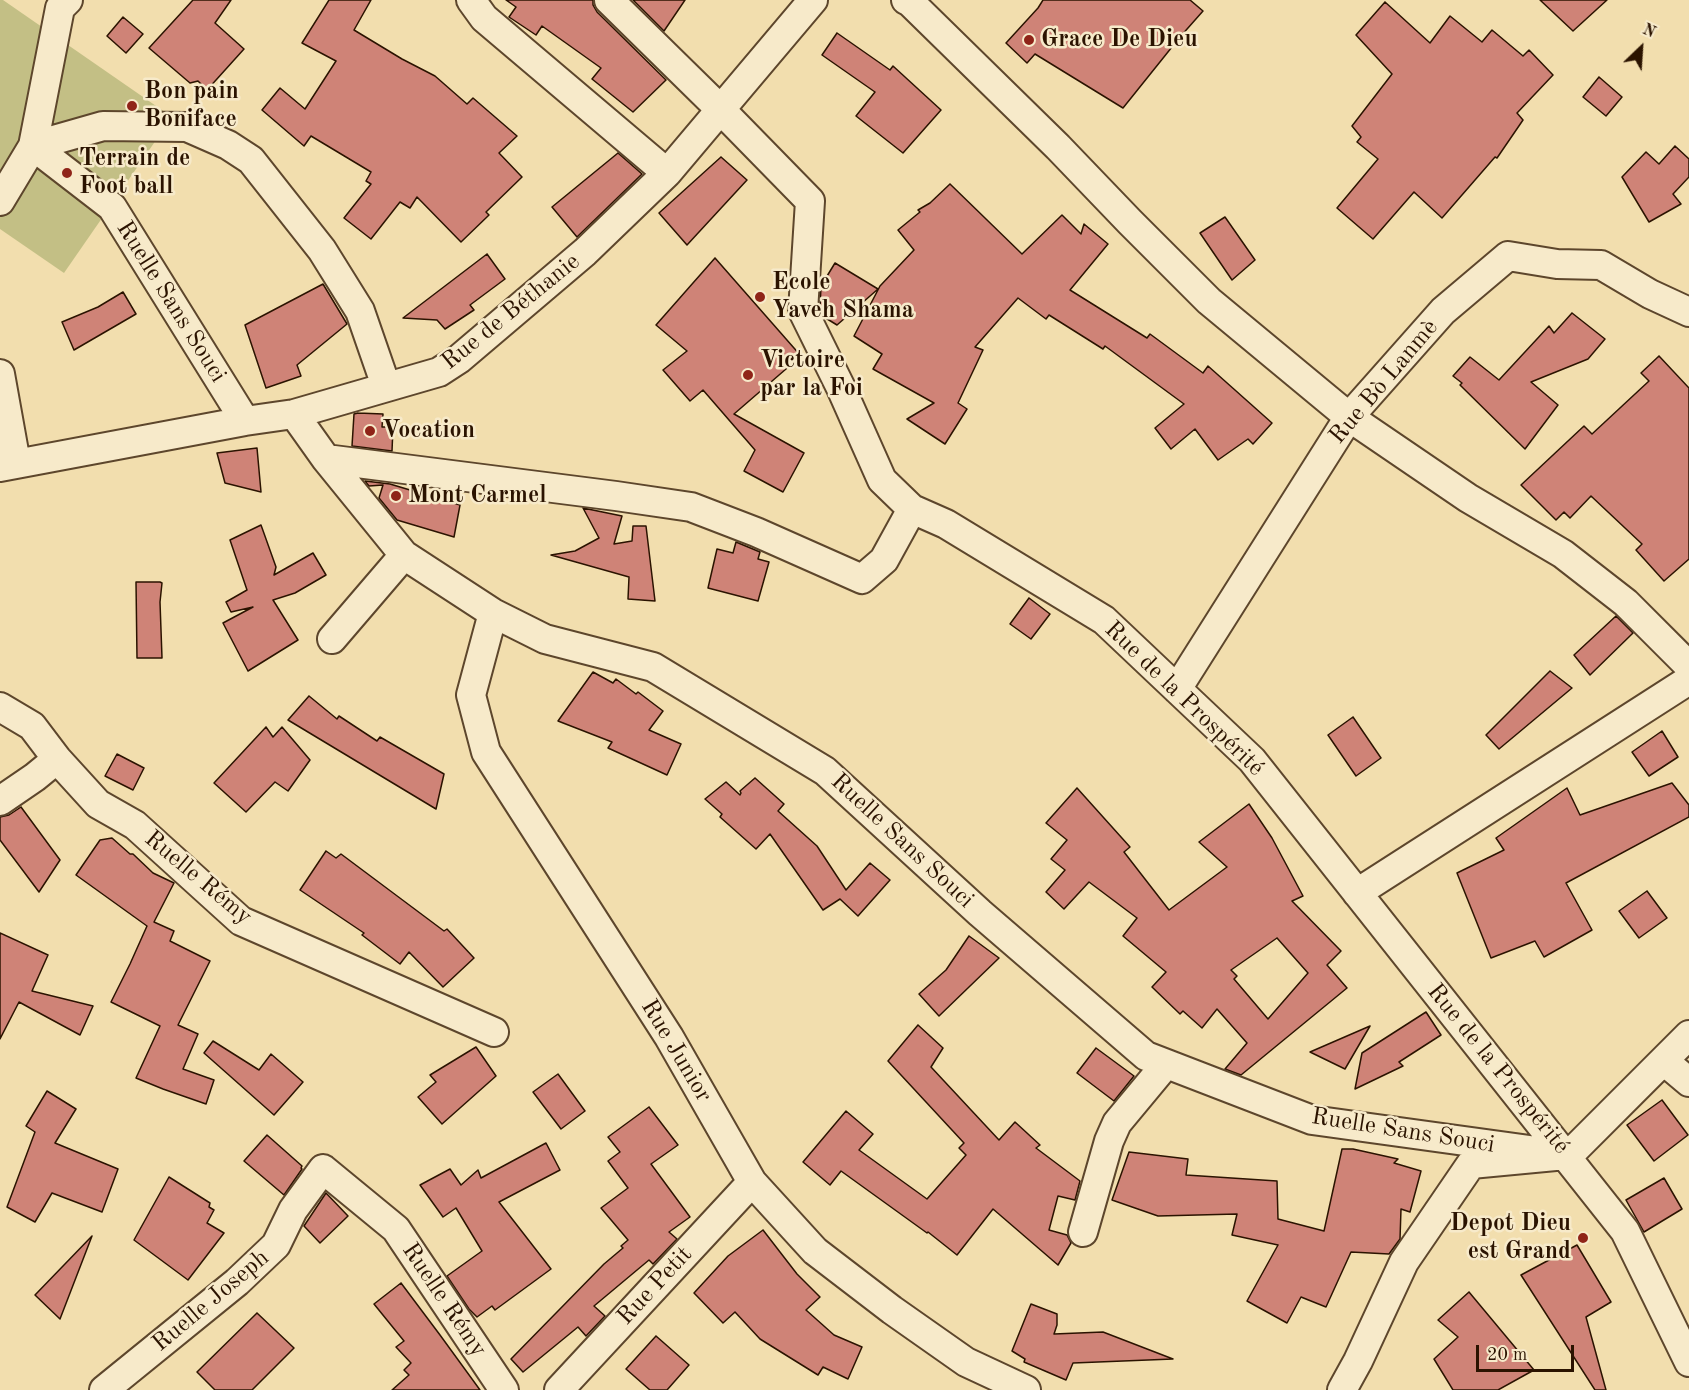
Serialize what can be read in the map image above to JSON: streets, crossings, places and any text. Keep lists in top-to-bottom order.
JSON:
{
  "streets": {
    "street": [
      "Ruelle Sans Souci",
      "Rue de Béthanie",
      "Rue Bò Lanmè",
      "Rue de la Prospérité",
      "Ruelle Rémy",
      "Rue Junior",
      "Rue Petit",
      "Ruelle Joseph"
    ]
  },
  "crossings": [
    ["Ruelle Sans Souci", "Rue de Béthanie"],
    ["Ruelle Sans Souci", "Rue de la Prospérité"],
    ["Ruelle Sans Souci", "Rue Junior"],
    ["Rue de Béthanie", "Rue de la Prospérité"],
    ["Rue Bò Lanmè", "Rue de la Prospérité"],
    ["Ruelle Rémy", "Ruelle Joseph"],
    ["Rue Junior", "Rue Petit"]
  ],
  "places": [
    "Grace De Dieu",
    "Bon pain Boniface",
    "Terrain de Foot ball",
    "Ecole Yaveh Shama",
    "Victoire par la Foi",
    "Vocation",
    "Mont Carmel",
    "Depot Dieu est Grand"
  ],
  "scale_bar": "20 m",
  "north": "top right"
}
